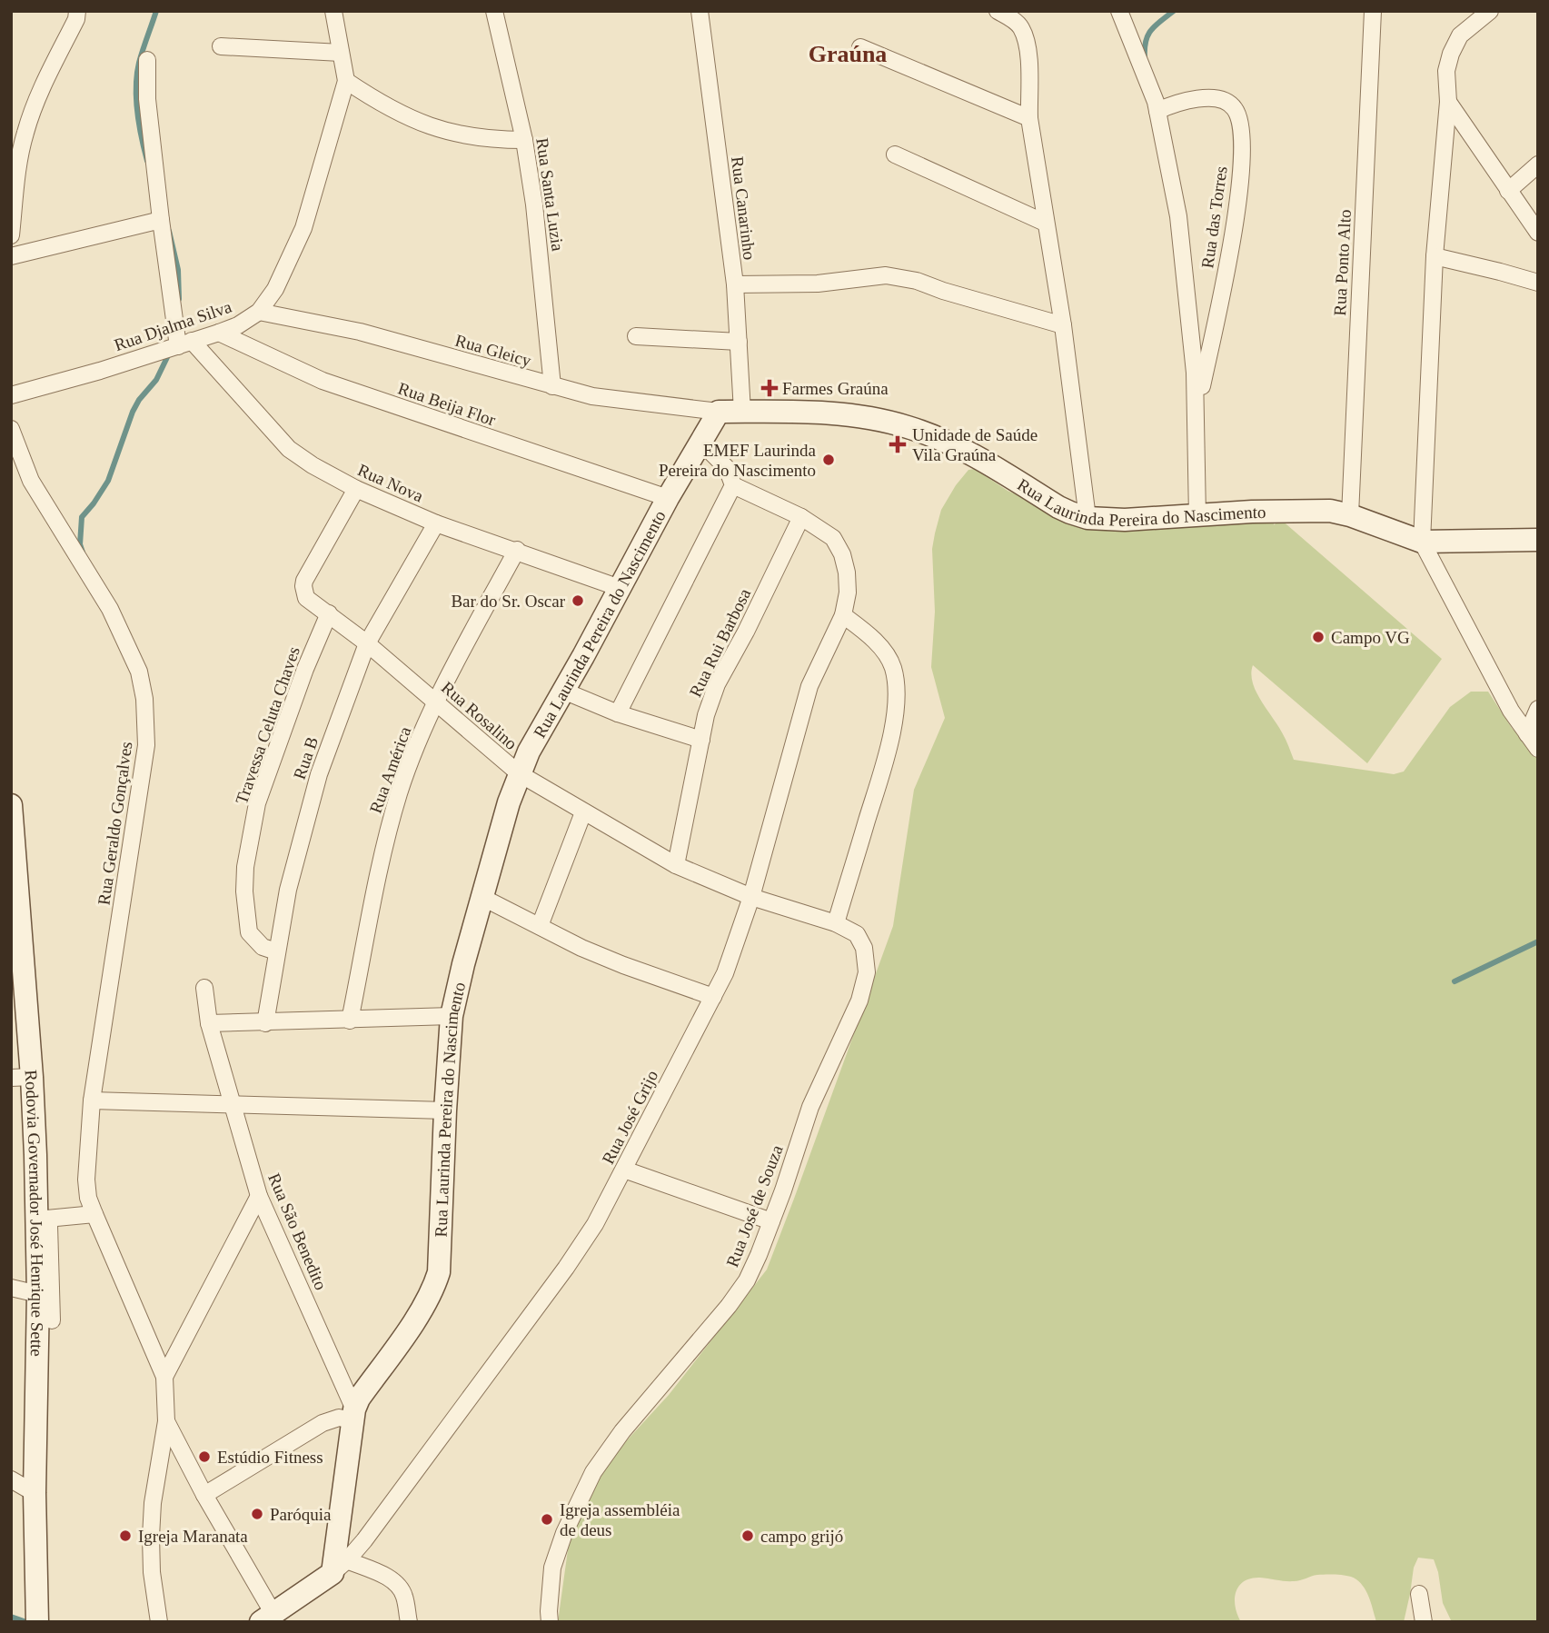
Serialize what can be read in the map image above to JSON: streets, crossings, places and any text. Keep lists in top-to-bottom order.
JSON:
{
  "streets": {
    "street": [
      "Rua Santa Luzia",
      "Rua Canarinho",
      "Rua das Torres",
      "Rua Ponto Alto",
      "Rua Djalma Silva",
      "Rua Gleicy",
      "Rua Beija Flor",
      "Rua Nova",
      "Rua Laurinda Pereira do Nascimento",
      "Rua Rui Barbosa",
      "Rua Rosalino",
      "Travessa Celuta Chaves",
      "Rua B",
      "Rua América",
      "Rua Geraldo Gonçalves",
      "Rua José Grijo",
      "Rua José de Souza",
      "Rodovia Governador José Henrique Sette",
      "Rua São Benedito"
    ]
  },
  "crossings": [
    ["Rua Santa Luzia", "Rua Gleicy"],
    ["Rua Canarinho", "Rua Laurinda Pereira do Nascimento"],
    ["Rua das Torres", "Rua Laurinda Pereira do Nascimento"],
    ["Rua Ponto Alto", "Rua Laurinda Pereira do Nascimento"],
    ["Rua Djalma Silva", "Rua Gleicy"],
    ["Rua Djalma Silva", "Rua Beija Flor"],
    ["Rua Djalma Silva", "Rua Nova"],
    ["Rua Gleicy", "Rua Laurinda Pereira do Nascimento"],
    ["Rua Beija Flor", "Rua Laurinda Pereira do Nascimento"],
    ["Rua Nova", "Rua Laurinda Pereira do Nascimento"],
    ["Rua Nova", "Rua Rosalino"],
    ["Rua Nova", "Rua B"],
    ["Rua Nova", "Rua América"],
    ["Rua Laurinda Pereira do Nascimento", "Rua Rosalino"],
    ["Rua Laurinda Pereira do Nascimento", "Rua José Grijo"],
    ["Rua Laurinda Pereira do Nascimento", "Rua São Benedito"],
    ["Rua Rui Barbosa", "Rua Rosalino"],
    ["Rua Rosalino", "Travessa Celuta Chaves"],
    ["Rua Rosalino", "Rua B"],
    ["Rua Rosalino", "Rua América"],
    ["Rua Rosalino", "Rua José Grijo"],
    ["Rua Rosalino", "Rua José de Souza"],
    ["Travessa Celuta Chaves", "Rua B"],
    ["Rua José Grijo", "Rua José de Souza"]
  ],
  "districts": ["Graúna"],
  "places": {
    "health": ["Farmes Graúna", "Unidade de Saúde Vila Graúna"],
    "other": [
      "EMEF Laurinda Pereira do Nascimento",
      "Bar do Sr. Oscar",
      "Campo VG",
      "Estúdio Fitness",
      "Paróquia",
      "Igreja assembléia de deus",
      "Igreja Maranata",
      "campo grijó"
    ]
  }
}
